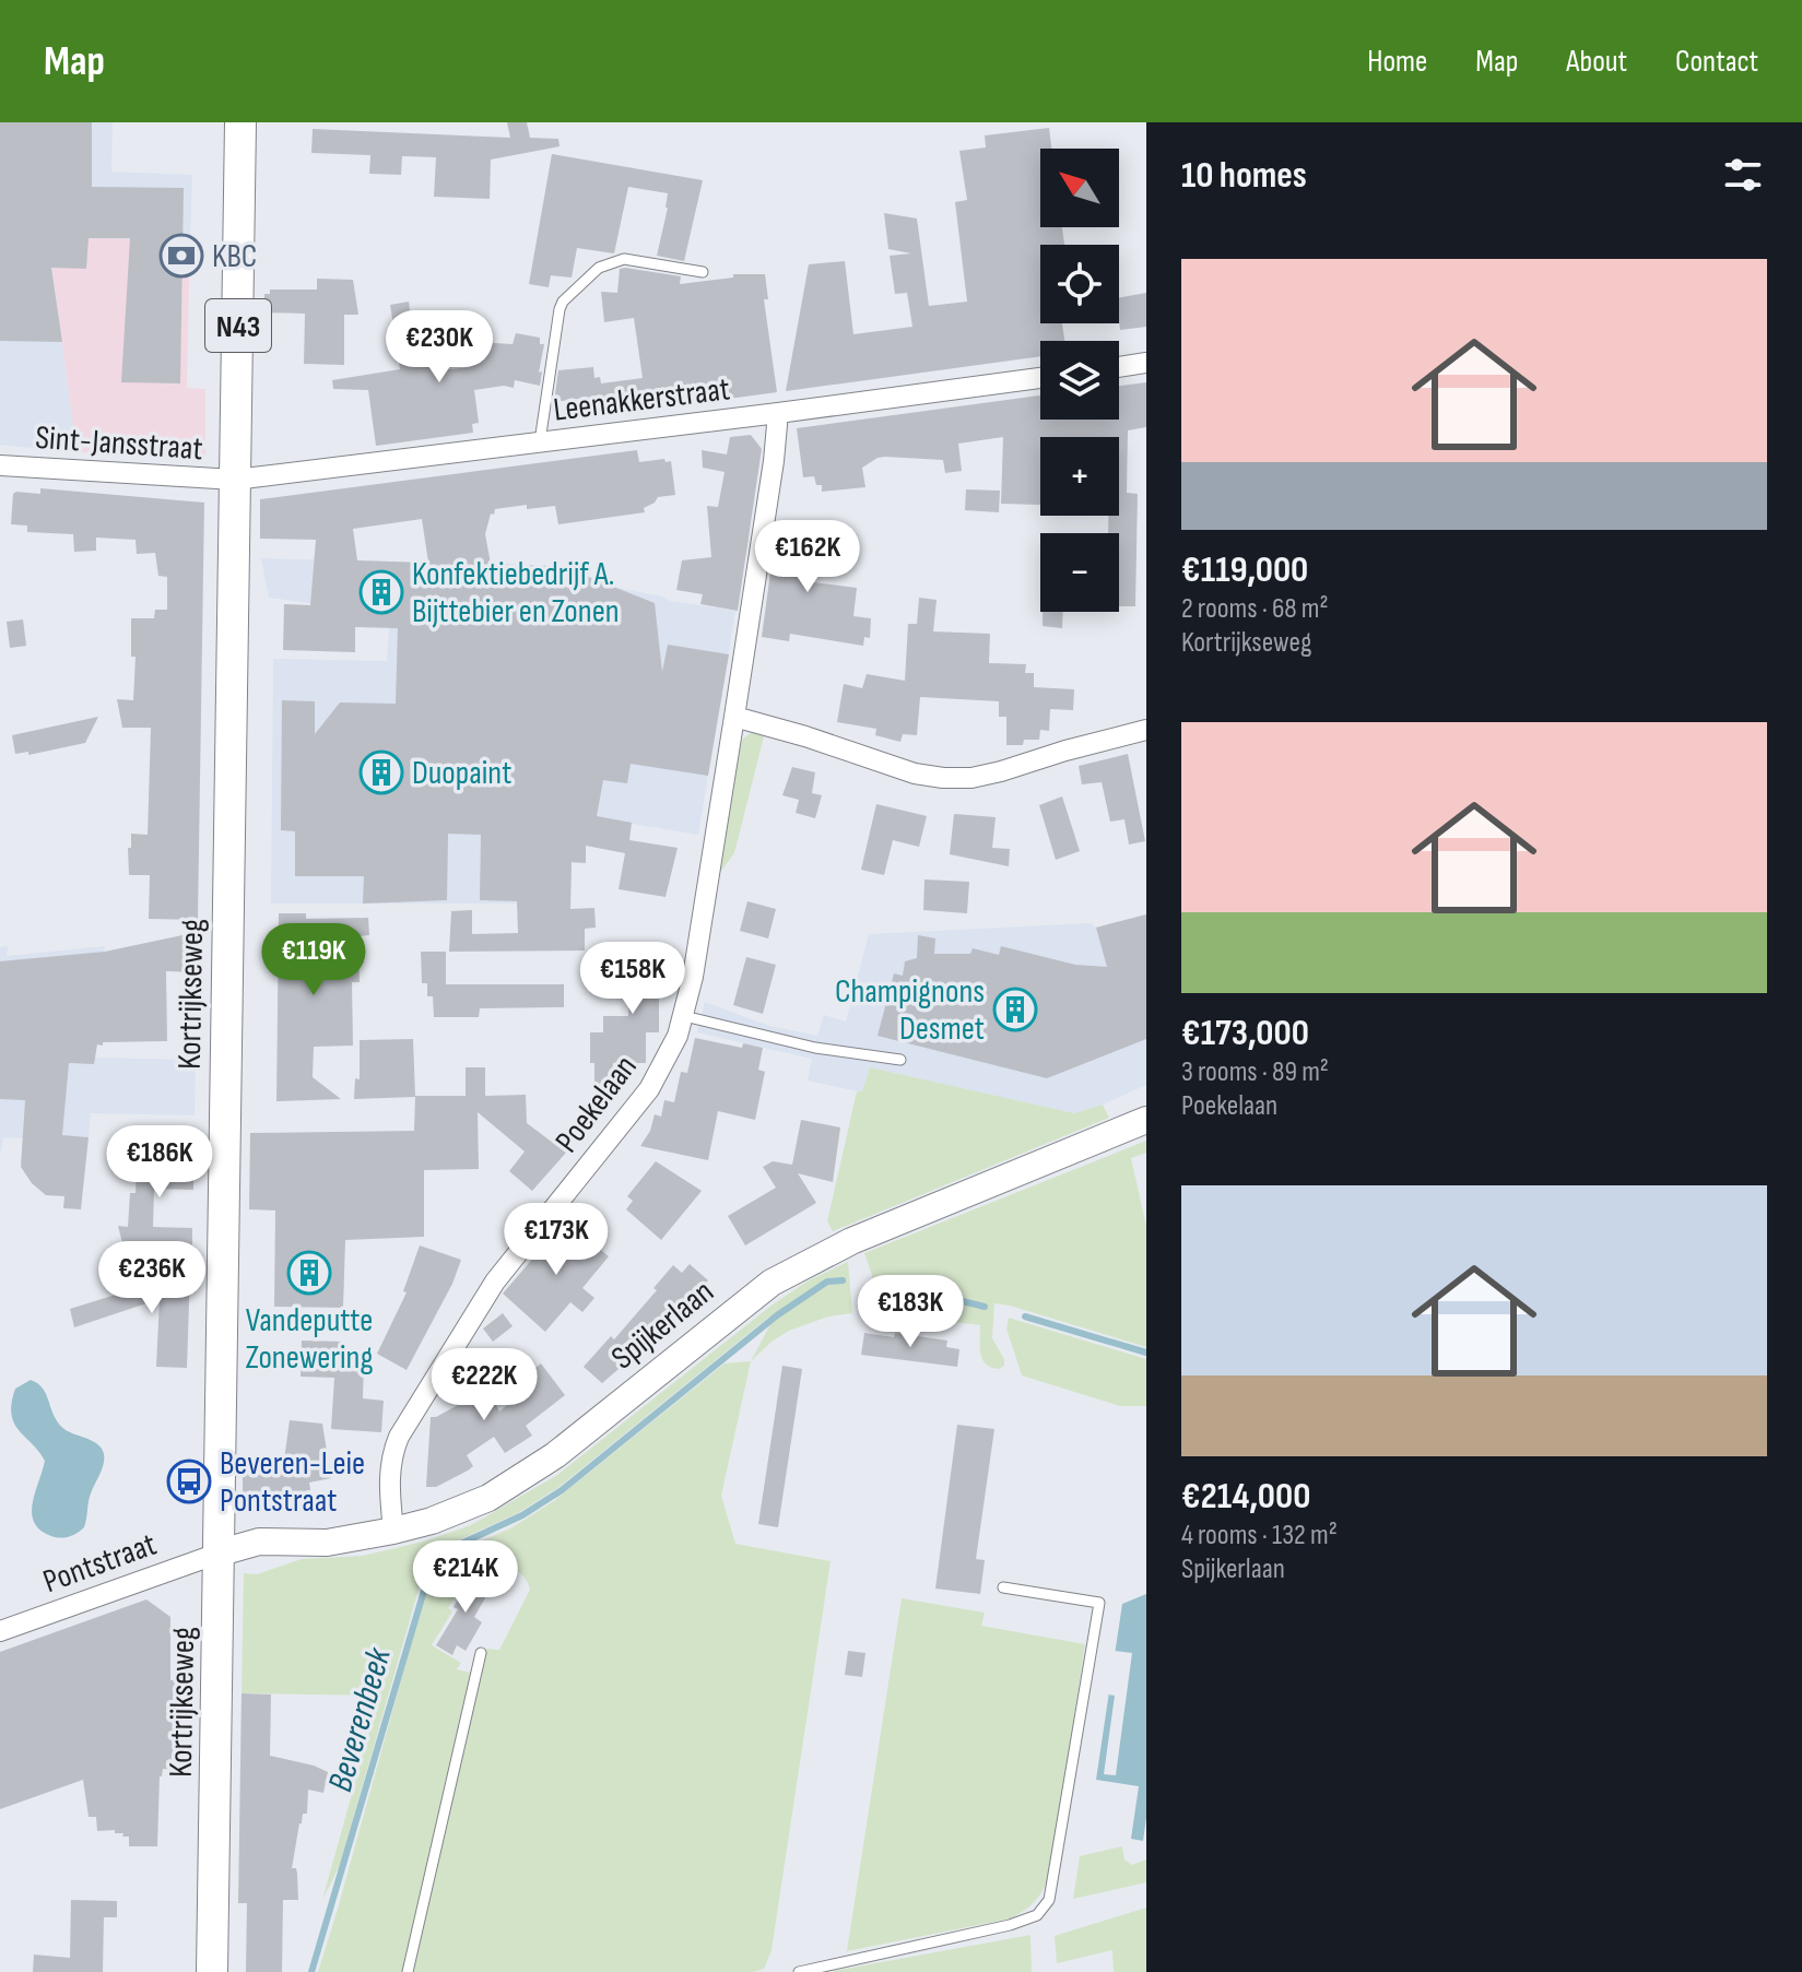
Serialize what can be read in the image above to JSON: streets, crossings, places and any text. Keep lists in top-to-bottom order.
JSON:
{
  "streets": {
    "main road": ["N43", "Kortrijkseweg"],
    "street": [
      "Leenakkerstraat",
      "Sint-Jansstraat",
      "Poekelaan",
      "Spijkerlaan",
      "Pontstraat"
    ]
  },
  "crossings": [
    ["Leenakkerstraat", "Sint-Jansstraat"],
    ["Leenakkerstraat", "Kortrijkseweg"],
    ["Leenakkerstraat", "Poekelaan"],
    ["Sint-Jansstraat", "Kortrijkseweg"],
    ["Kortrijkseweg", "Spijkerlaan"],
    ["Kortrijkseweg", "Pontstraat"],
    ["Poekelaan", "Spijkerlaan"],
    ["Spijkerlaan", "Pontstraat"]
  ],
  "water": ["Beverenbeek"],
  "places": {
    "bank": ["KBC"],
    "building": [
      "Konfektiebedrijf A. Bijttebier en Zonen",
      "Duopaint",
      "Champignons Desmet",
      "Vandeputte Zonewering"
    ],
    "bus stop": ["Beveren-Leie Pontstraat"]
  },
  "north": "top left",
  "page": {
    "header": "Map",
    "nav": [
      "Home",
      "Map",
      "About",
      "Contact"
    ],
    "heading": "10 homes",
    "map_buttons": ["+", "−"],
    "list": [
      {
        "name": "€119,000",
        "note": "2 rooms · 68 m² · Kortrijkseweg"
      },
      {
        "name": "€173,000",
        "note": "3 rooms · 89 m² · Poekelaan"
      },
      {
        "name": "€214,000",
        "note": "4 rooms · 132 m² · Spijkerlaan"
      }
    ],
    "price": [
      "€230K",
      "€162K",
      "€119K",
      "€158K",
      "€186K",
      "€173K",
      "€236K",
      "€183K",
      "€222K",
      "€214K"
    ]
  }
}
